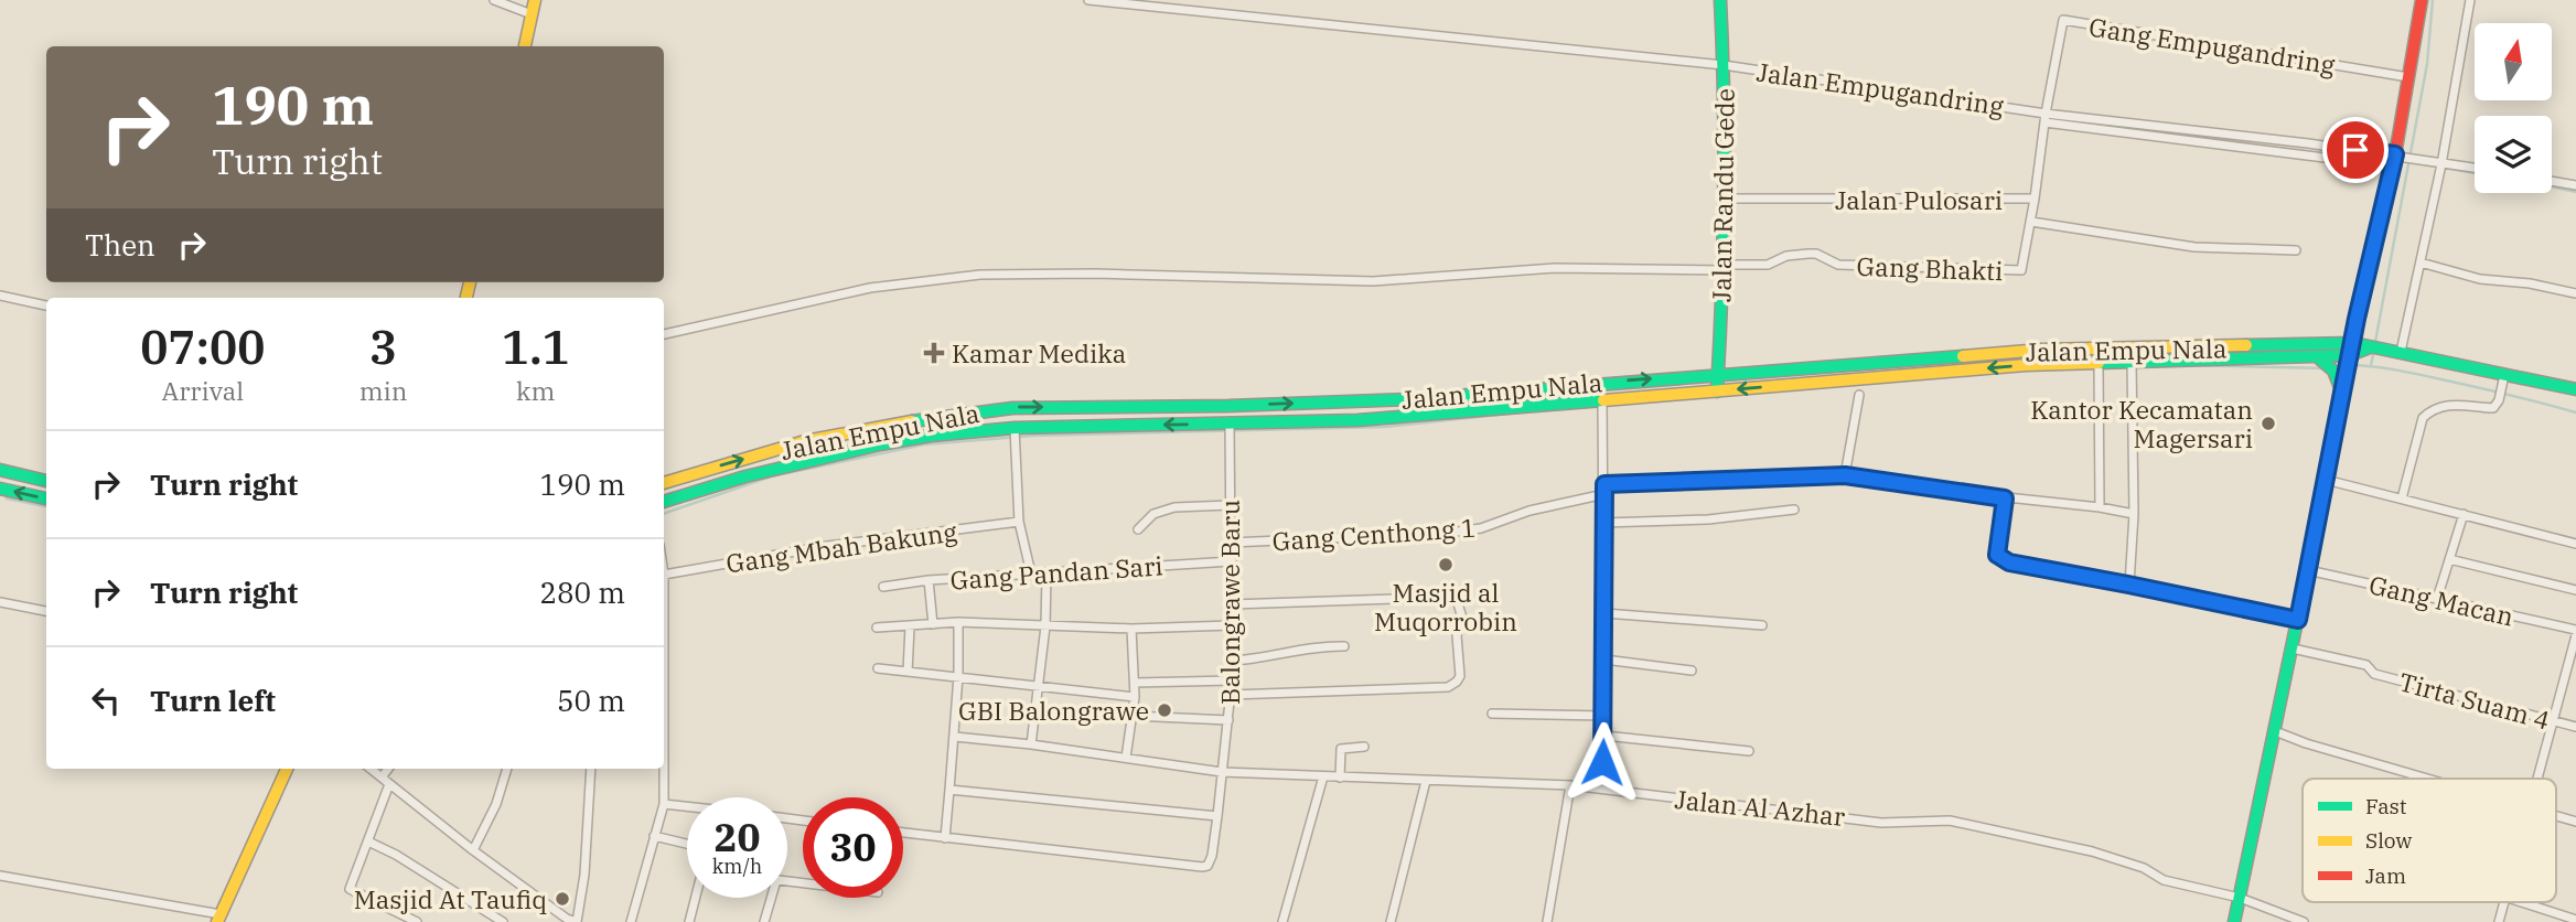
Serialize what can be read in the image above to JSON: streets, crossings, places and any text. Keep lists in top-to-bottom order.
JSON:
{
  "streets": {
    "main road": ["Jalan Randu Gede", "Jalan Empu Nala"],
    "street": [
      "Gang Empugandring",
      "Jalan Empugandring",
      "Jalan Pulosari",
      "Gang Bhakti",
      "Gang Centhong 1",
      "Gang Mbah Bakung",
      "Gang Pandan Sari",
      "Gang Macan",
      "Balongrawe Baru",
      "Tirta Suam 4",
      "Jalan Al Azhar"
    ]
  },
  "crossings": [
    ["Gang Empugandring", "Jalan Empugandring"],
    ["Gang Empugandring", "Jalan Pulosari"],
    ["Jalan Empugandring", "Jalan Randu Gede"],
    ["Jalan Empugandring", "Jalan Pulosari"],
    ["Jalan Randu Gede", "Jalan Pulosari"],
    ["Jalan Randu Gede", "Gang Bhakti"],
    ["Jalan Randu Gede", "Jalan Empu Nala"],
    ["Jalan Pulosari", "Gang Bhakti"],
    ["Jalan Empu Nala", "Balongrawe Baru"],
    ["Gang Centhong 1", "Balongrawe Baru"],
    ["Gang Pandan Sari", "Balongrawe Baru"],
    ["Balongrawe Baru", "Jalan Al Azhar"]
  ],
  "places": {
    "health": ["Kamar Medika"],
    "other": [
      "Kantor Kecamatan Magersari",
      "Masjid al Muqorrobin",
      "GBI Balongrawe",
      "Masjid At Taufiq"
    ]
  },
  "legend": ["Fast", "Slow", "Jam"],
  "north": "top",
  "page": {
    "turn": ["190 m", "Turn right"],
    "then": "Then",
    "eta": [
      "07:00",
      "Arrival",
      "3",
      "min",
      "1.1",
      "km"
    ],
    "list": [
      {
        "name": "Turn right",
        "value": "190 m"
      },
      {
        "name": "Turn right",
        "value": "280 m"
      },
      {
        "name": "Turn left",
        "value": "50 m"
      }
    ],
    "speed": "20 km/h",
    "limit": "30"
  }
}
